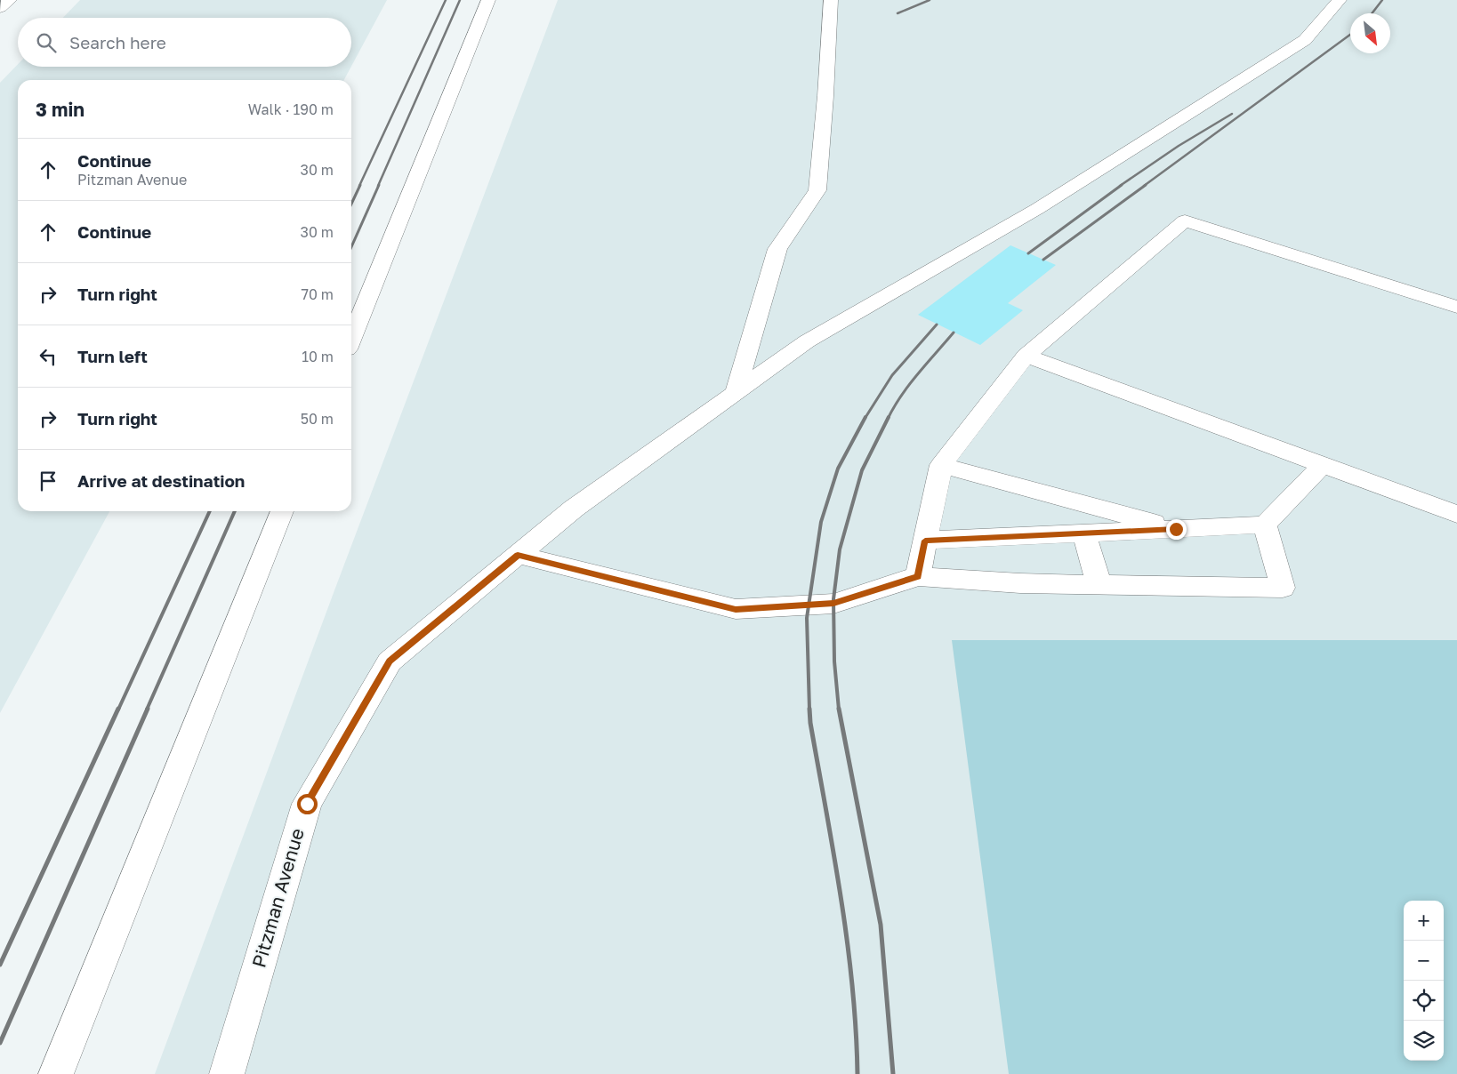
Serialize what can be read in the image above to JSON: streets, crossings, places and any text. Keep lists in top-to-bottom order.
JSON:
{
  "streets": {
    "street": ["Pitzman Avenue"]
  },
  "north": "bottom right",
  "page": {
    "search": "Search here",
    "heading": ["3 min", "Walk · 190 m"],
    "list": [
      ["Continue", "Pitzman Avenue", "30 m"],
      ["Continue", "30 m"],
      ["Turn right", "70 m"],
      ["Turn left", "10 m"],
      ["Turn right", "50 m"],
      "Arrive at destination"
    ],
    "map_buttons": ["+", "−"]
  }
}
